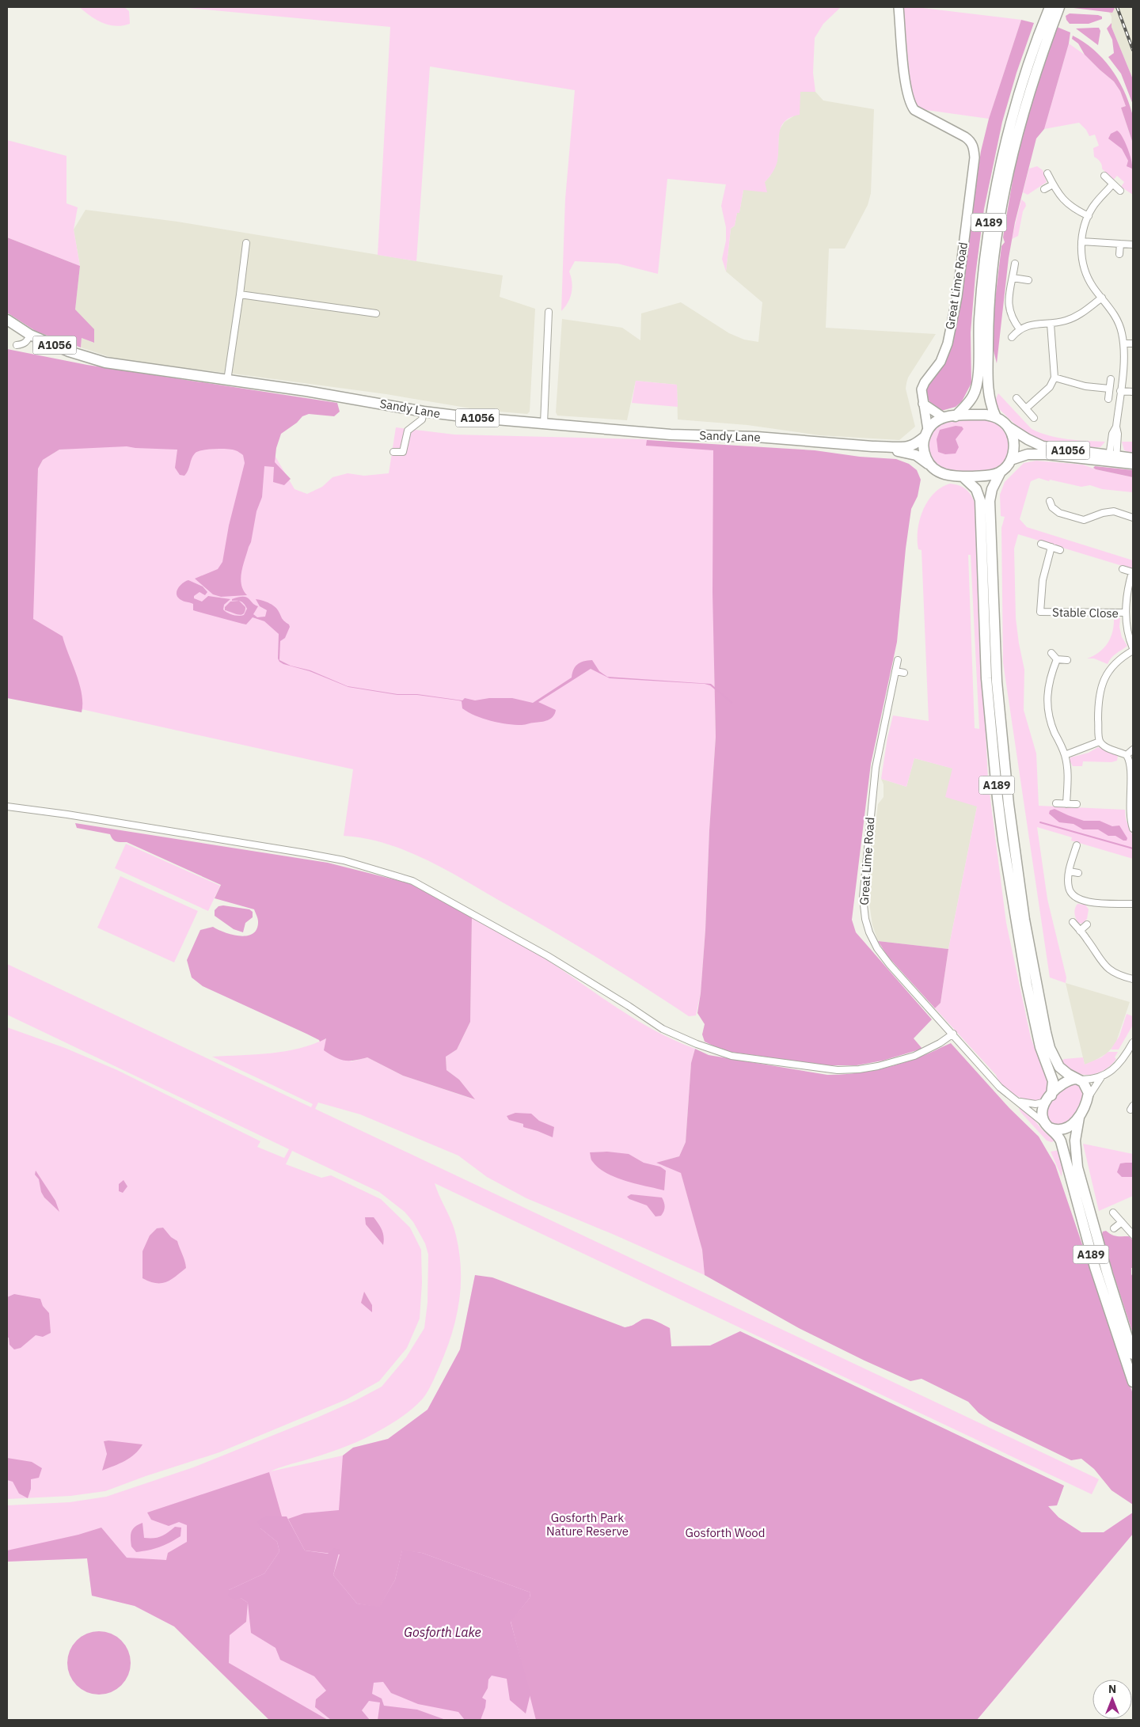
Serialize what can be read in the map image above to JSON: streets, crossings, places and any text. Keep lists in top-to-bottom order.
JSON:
{
  "streets": {
    "main road": [
      "A189",
      "Great Lime Road",
      "A1056",
      "Sandy Lane"
    ],
    "street": ["Stable Close"]
  },
  "crossings": [
    ["A189", "Great Lime Road"],
    ["A189", "A1056"],
    ["A189", "Sandy Lane"],
    ["Great Lime Road", "A1056"],
    ["Great Lime Road", "Sandy Lane"],
    ["A1056", "Sandy Lane"]
  ],
  "water": ["Gosforth Lake"],
  "parks": ["Gosforth Park Nature Reserve", "Gosforth Wood"],
  "north": "top"
}
